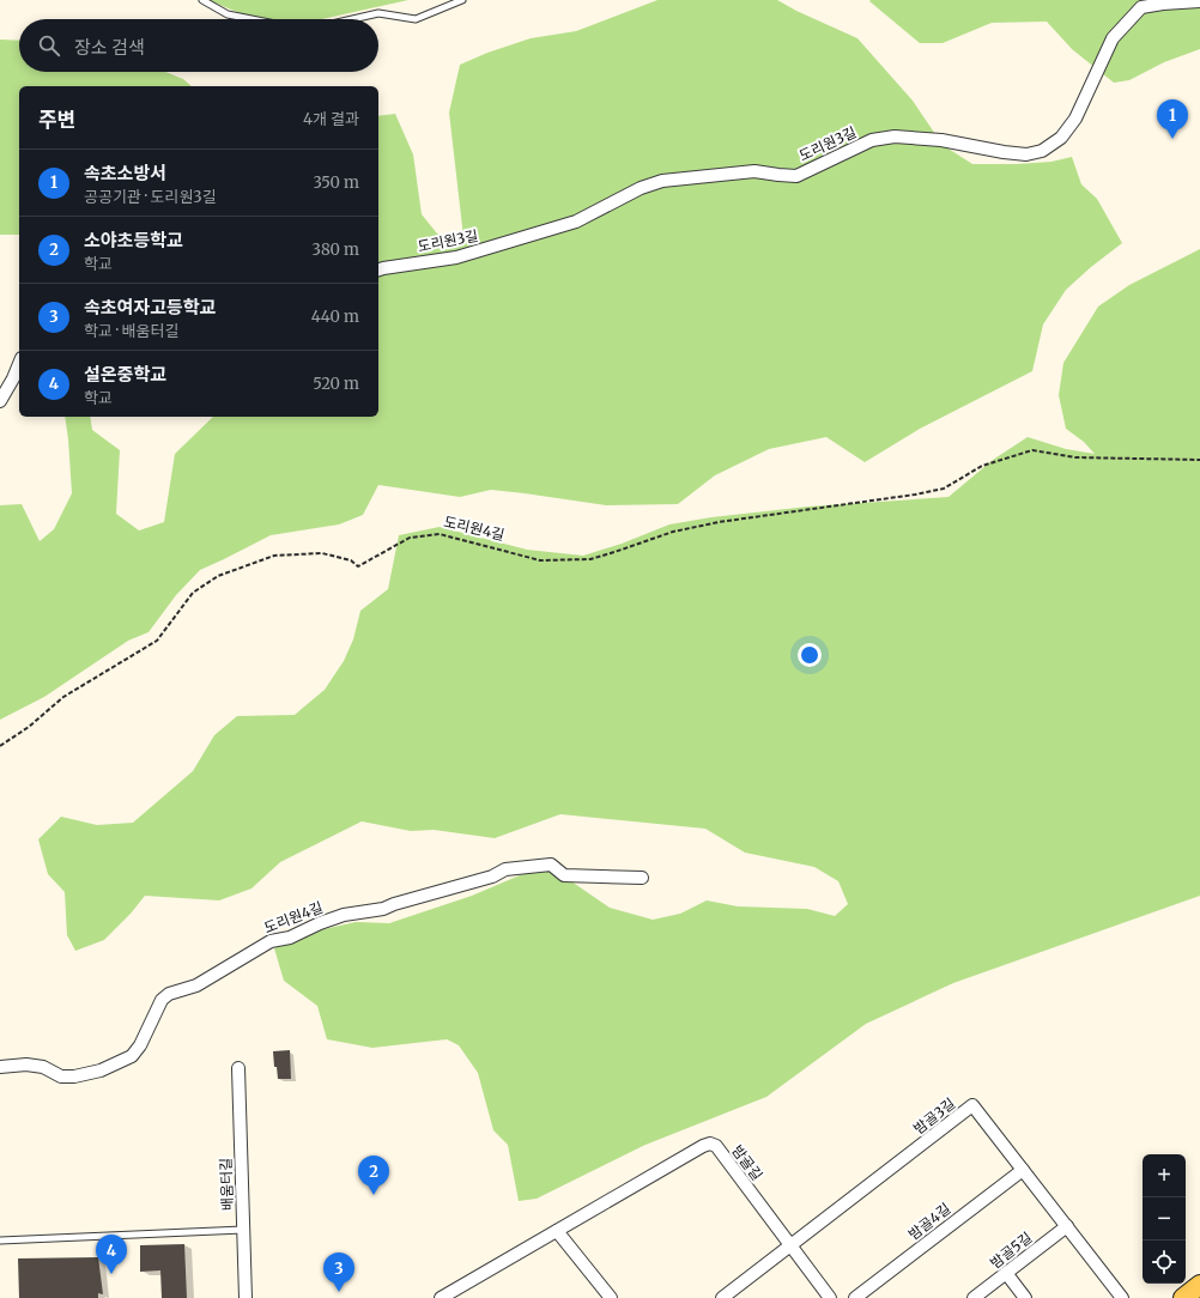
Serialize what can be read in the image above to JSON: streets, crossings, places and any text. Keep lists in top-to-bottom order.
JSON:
{
  "streets": {
    "street": [
      "도리원3길",
      "도리원4길",
      "밤골3길",
      "밤골길",
      "배움터길",
      "밤골4길",
      "밤골5길"
    ]
  },
  "crossings": [
    ["밤골3길", "밤골길"],
    ["밤골3길", "밤골4길"],
    ["밤골3길", "밤골5길"]
  ],
  "page": {
    "search": "장소 검색",
    "heading": ["주변", "4개 결과"],
    "pins": [
      "1",
      "2",
      "4",
      "3"
    ],
    "list": [
      {
        "mark": "1",
        "name": "속초소방서",
        "note": "공공기관 · 도리원3길",
        "value": "350 m"
      },
      {
        "mark": "2",
        "name": "소야초등학교",
        "note": "학교",
        "value": "380 m"
      },
      {
        "mark": "3",
        "name": "속초여자고등학교",
        "note": "학교 · 배움터길",
        "value": "440 m"
      },
      {
        "mark": "4",
        "name": "설온중학교",
        "note": "학교",
        "value": "520 m"
      }
    ],
    "map_buttons": ["+", "−"]
  }
}
